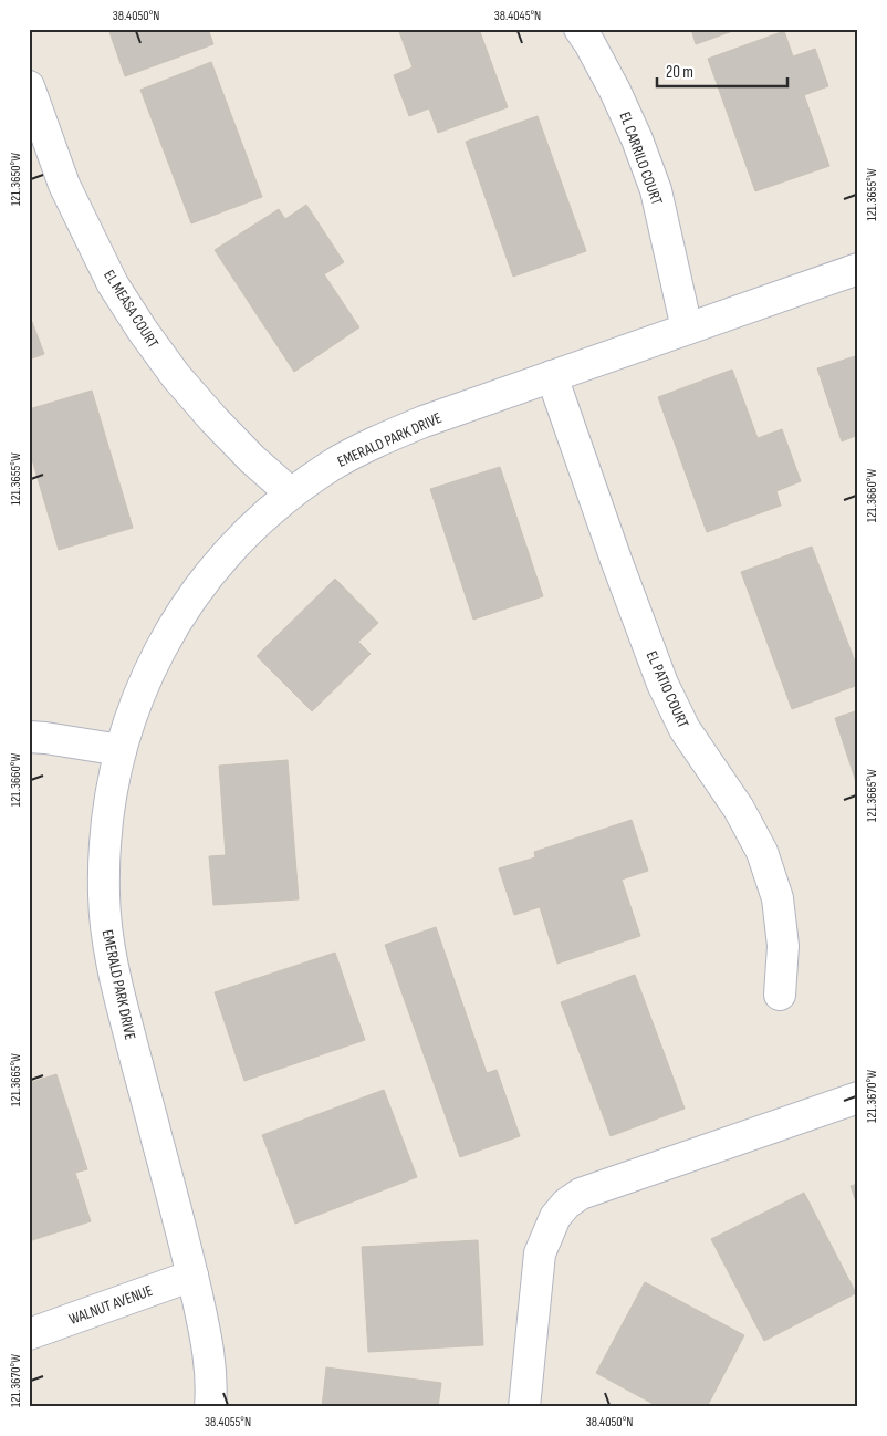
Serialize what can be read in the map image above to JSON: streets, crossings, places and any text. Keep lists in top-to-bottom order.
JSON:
{
  "streets": {
    "street": [
      "EL CARRILO COURT",
      "EL MEASA COURT",
      "EMERALD PARK DRIVE",
      "EL PATIO COURT",
      "WALNUT AVENUE"
    ]
  },
  "crossings": [
    ["EL CARRILO COURT", "EMERALD PARK DRIVE"],
    ["EL MEASA COURT", "EMERALD PARK DRIVE"],
    ["EMERALD PARK DRIVE", "EL PATIO COURT"],
    ["EMERALD PARK DRIVE", "WALNUT AVENUE"]
  ],
  "scale_bar": "20 m",
  "coordinates": [
    "38.4050°N",
    "38.4045°N",
    "121.3650°W",
    "121.3655°W",
    "121.3660°W",
    "121.3665°W",
    "121.3670°W",
    "38.4055°N"
  ]
}
